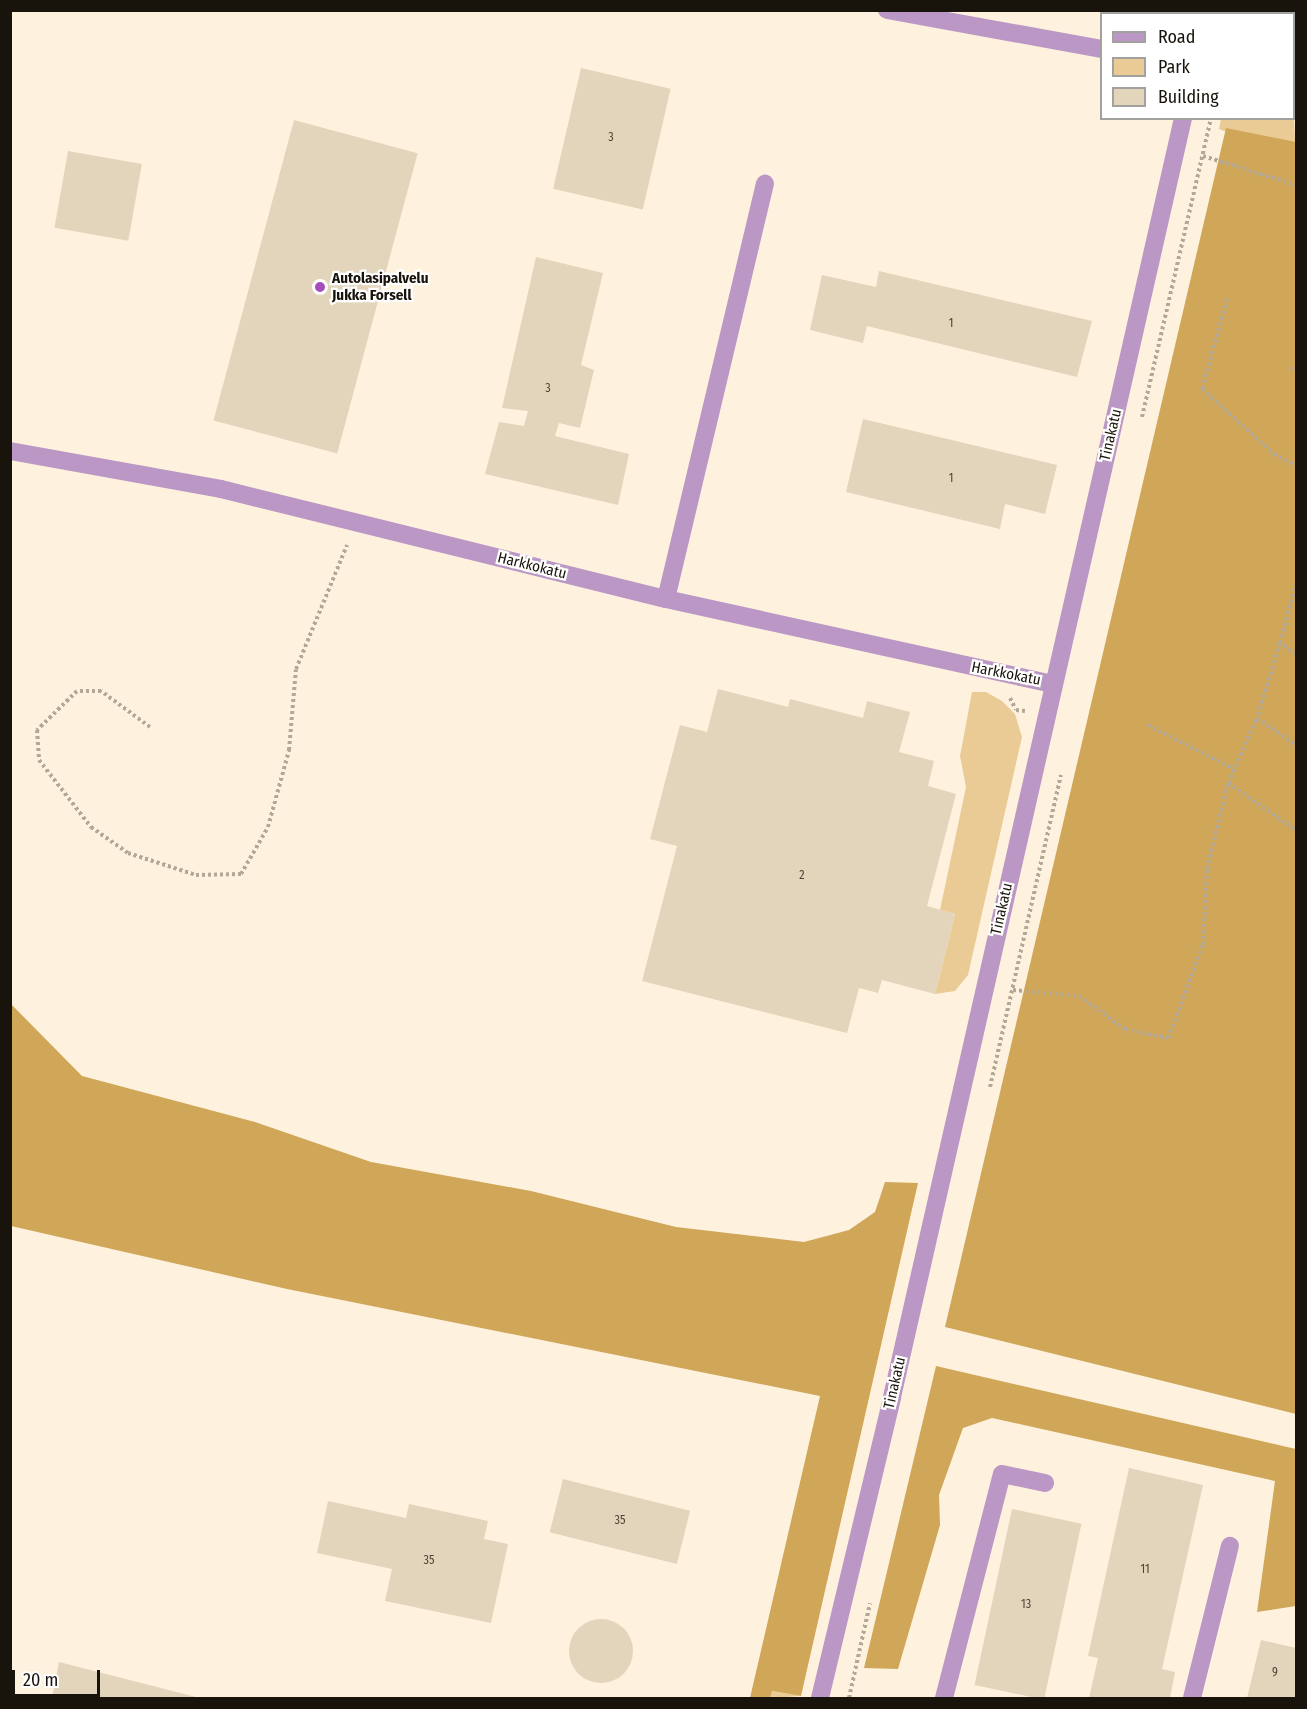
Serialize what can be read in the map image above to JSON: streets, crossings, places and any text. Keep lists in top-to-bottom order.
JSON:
{
  "streets": {
    "street": ["Tinakatu", "Harkkokatu"]
  },
  "crossings": [
    ["Tinakatu", "Harkkokatu"]
  ],
  "places": ["Autolasipalvelu Jukka Forsell"],
  "house_numbers": [
    "3",
    "1",
    "3",
    "1",
    "2",
    "35",
    "35",
    "11",
    "13",
    "9"
  ],
  "legend": ["Road", "Park", "Building"],
  "scale_bar": "20 m"
}
